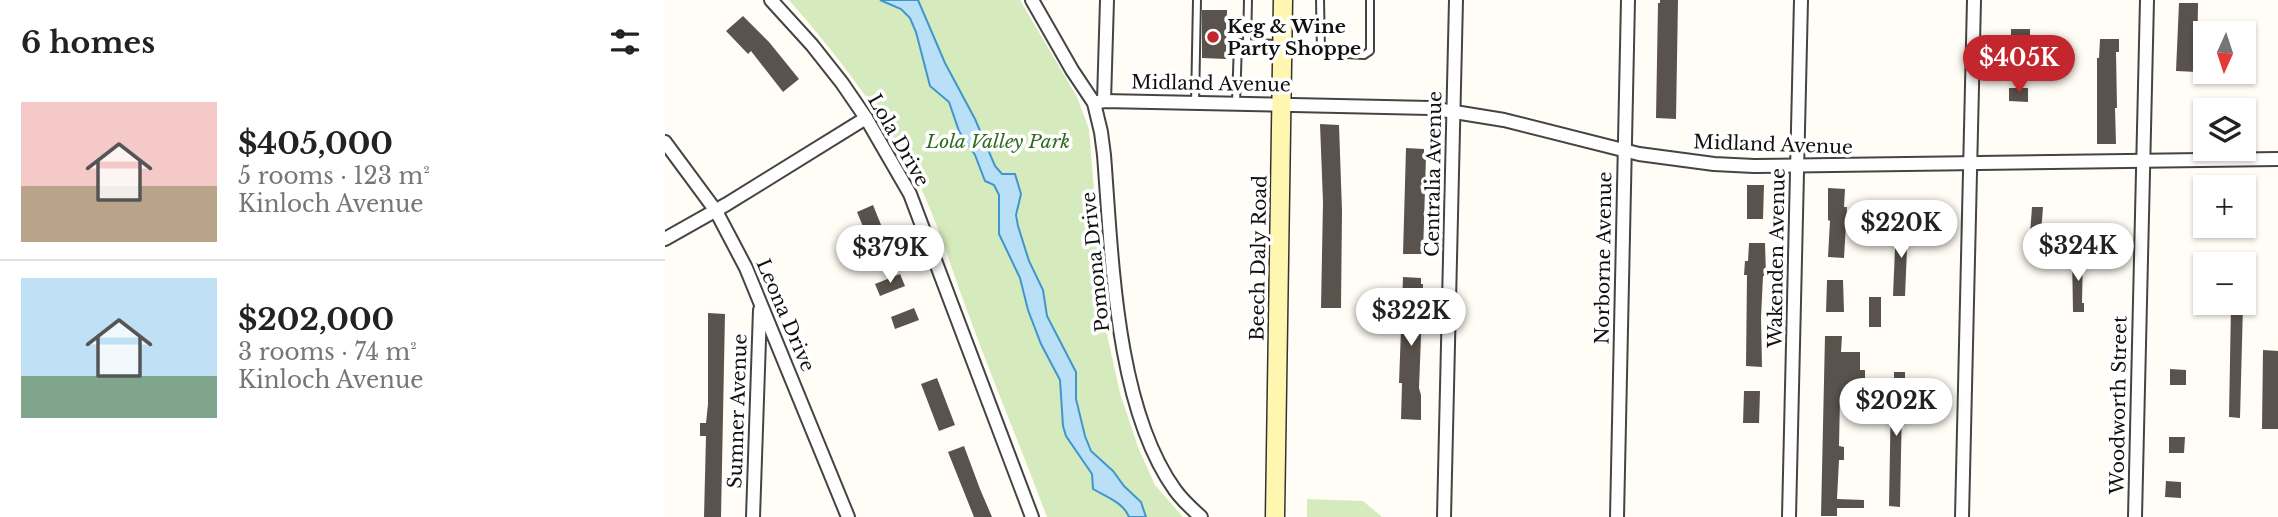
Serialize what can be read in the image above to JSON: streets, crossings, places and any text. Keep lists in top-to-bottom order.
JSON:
{
  "streets": {
    "main road": ["Beech Daly Road"],
    "street": [
      "Midland Avenue",
      "Lola Drive",
      "Centralia Avenue",
      "Norborne Avenue",
      "Wakenden Avenue",
      "Pomona Drive",
      "Leona Drive",
      "Woodworth Street",
      "Sumner Avenue"
    ]
  },
  "crossings": [
    ["Midland Avenue", "Centralia Avenue"],
    ["Midland Avenue", "Beech Daly Road"],
    ["Midland Avenue", "Norborne Avenue"],
    ["Midland Avenue", "Wakenden Avenue"],
    ["Midland Avenue", "Pomona Drive"],
    ["Midland Avenue", "Woodworth Street"],
    ["Leona Drive", "Sumner Avenue"]
  ],
  "parks": ["Lola Valley Park"],
  "places": ["Keg & Wine Party Shoppe"],
  "north": "bottom",
  "page": {
    "heading": "6 homes",
    "map_buttons": ["+", "−"],
    "price": [
      "$405K",
      "$220K",
      "$324K",
      "$379K",
      "$322K",
      "$202K"
    ],
    "list": [
      {
        "name": "$405,000",
        "note": "5 rooms · 123 m² · Kinloch Avenue"
      },
      {
        "name": "$202,000",
        "note": "3 rooms · 74 m² · Kinloch Avenue"
      }
    ]
  }
}
